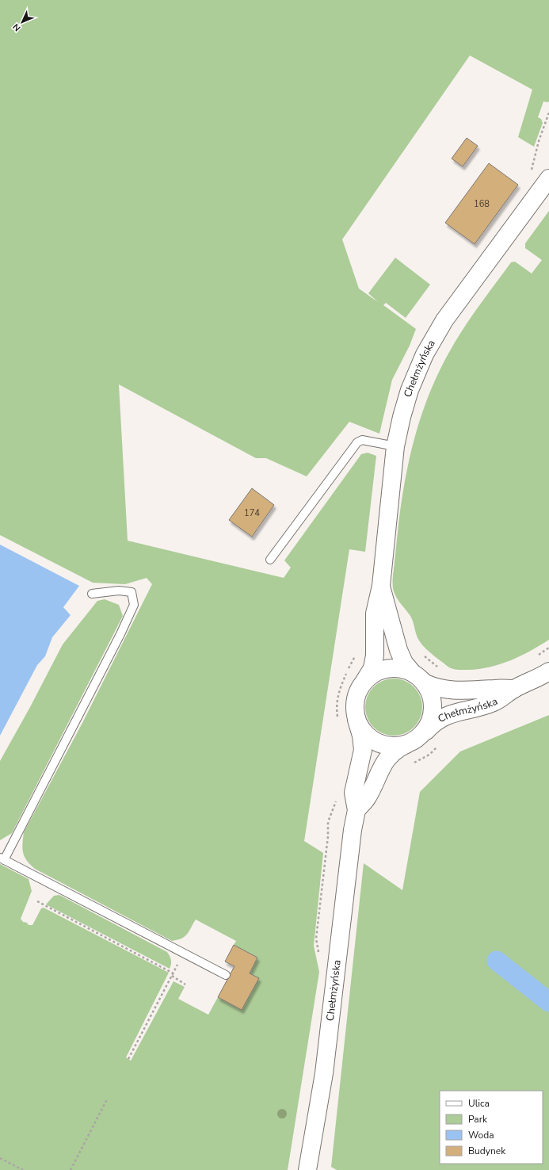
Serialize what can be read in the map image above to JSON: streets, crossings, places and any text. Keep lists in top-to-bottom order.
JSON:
{
  "streets": {
    "street": ["Chełmżyńska"]
  },
  "house_numbers": ["168", "174"],
  "legend": [
    "Ulica",
    "Park",
    "Woda",
    "Budynek"
  ],
  "north": "bottom left"
}
